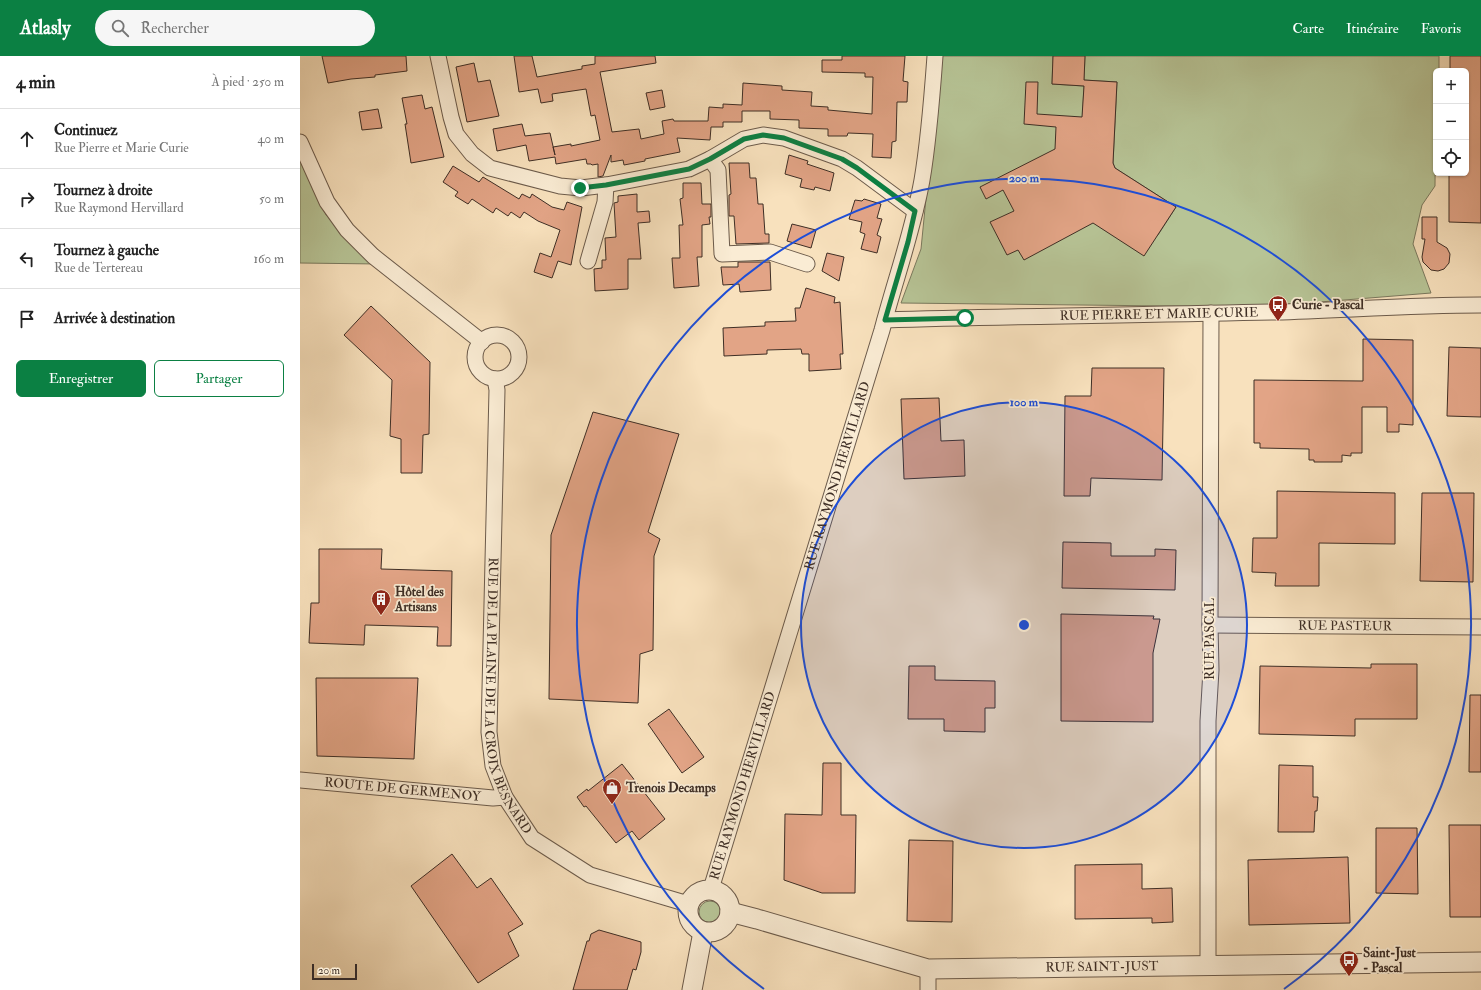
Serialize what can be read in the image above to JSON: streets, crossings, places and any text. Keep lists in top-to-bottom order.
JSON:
{
  "streets": {
    "street": [
      "RUE PIERRE ET MARIE CURIE",
      "RUE RAYMOND HERVILLARD",
      "RUE PASTEUR",
      "RUE PASCAL",
      "RUE DE LA PLAINE DE LA CROIX BESNARD",
      "ROUTE DE GERMENOY",
      "RUE SAINT-JUST"
    ]
  },
  "crossings": [
    ["RUE PIERRE ET MARIE CURIE", "RUE RAYMOND HERVILLARD"],
    ["RUE PIERRE ET MARIE CURIE", "RUE PASCAL"],
    ["RUE RAYMOND HERVILLARD", "RUE DE LA PLAINE DE LA CROIX BESNARD"],
    ["RUE RAYMOND HERVILLARD", "RUE SAINT-JUST"],
    ["RUE PASTEUR", "RUE PASCAL"],
    ["RUE PASCAL", "RUE SAINT-JUST"],
    ["RUE DE LA PLAINE DE LA CROIX BESNARD", "ROUTE DE GERMENOY"],
    ["RUE DE LA PLAINE DE LA CROIX BESNARD", "RUE SAINT-JUST"]
  ],
  "places": {
    "bus stop": ["Curie - Pascal", "Saint-Just - Pascal"],
    "building": ["Hôtel des Artisans"],
    "shop": ["Trenois Decamps"]
  },
  "scale_bar": "20 m",
  "page": {
    "header": "Atlasly",
    "search": "Rechercher",
    "nav": ["Carte", "Itinéraire", "Favoris"],
    "heading": ["4 min", "À pied · 250 m"],
    "map_buttons": ["+", "−"],
    "list": [
      ["Continuez", "Rue Pierre et Marie Curie", "40 m"],
      ["Tournez à droite", "Rue Raymond Hervillard", "50 m"],
      ["Tournez à gauche", "Rue de Tertereau", "160 m"],
      "Arrivée à destination"
    ],
    "buttons": ["Enregistrer", "Partager"],
    "scale": "20 m"
  },
  "rings": ["200 m", "100 m"]
}
